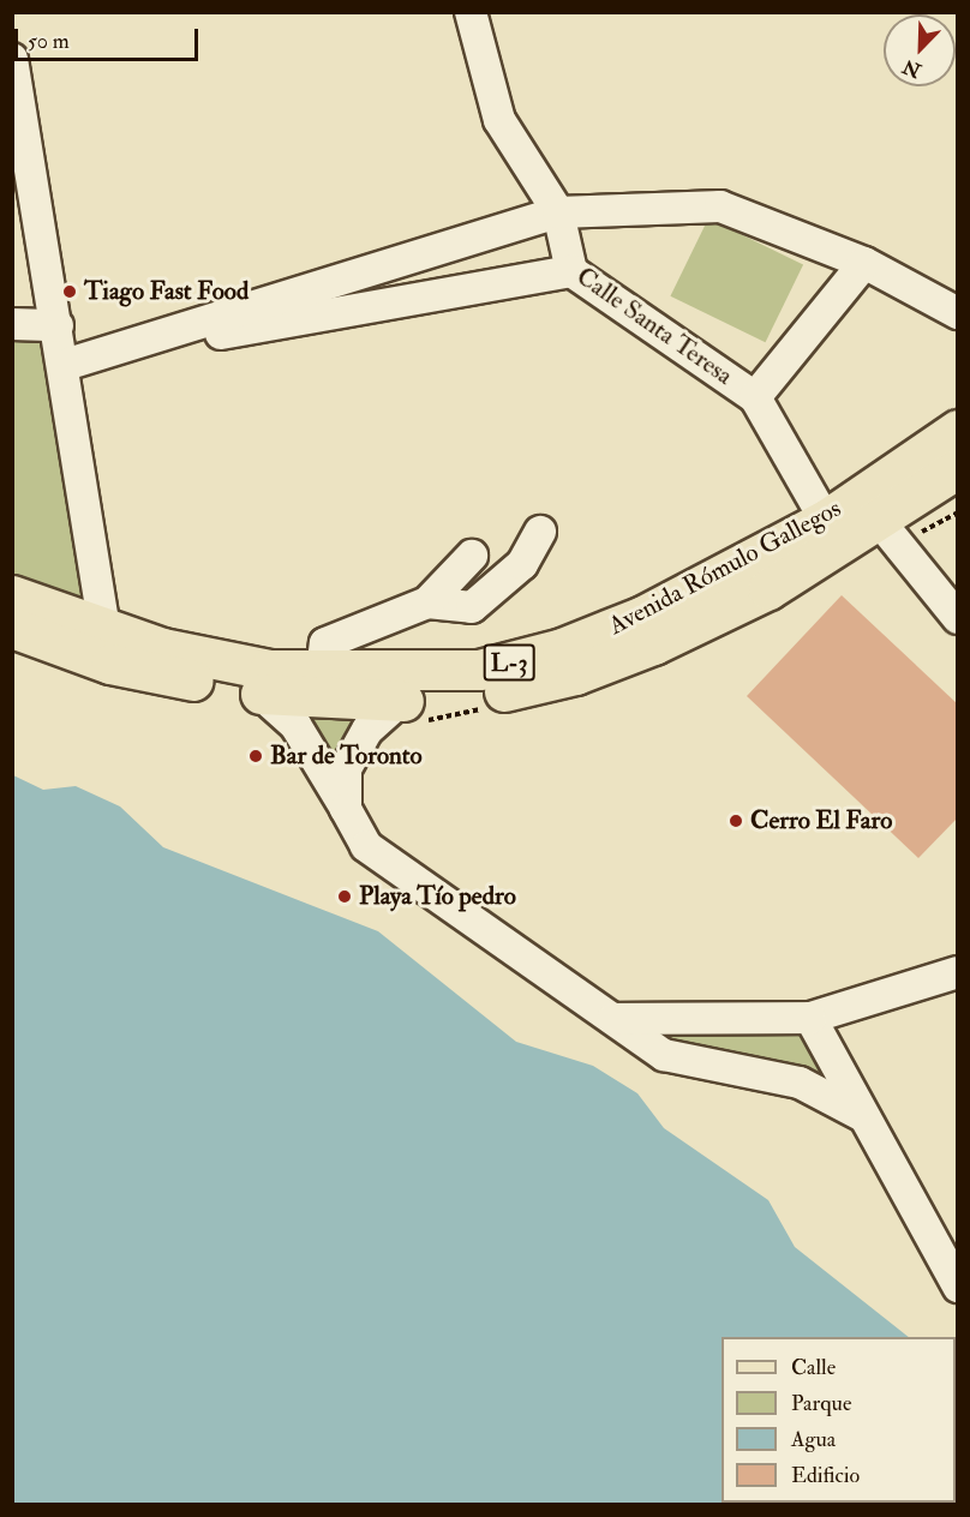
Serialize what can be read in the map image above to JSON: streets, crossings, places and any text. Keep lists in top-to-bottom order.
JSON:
{
  "streets": {
    "main road": ["Avenida Rómulo Gallegos", "L-3"],
    "street": ["Calle Santa Teresa"]
  },
  "crossings": [
    ["Calle Santa Teresa", "Avenida Rómulo Gallegos"]
  ],
  "places": [
    "Tiago Fast Food",
    "Bar de Toronto",
    "Cerro El Faro",
    "Playa Tío pedro"
  ],
  "legend": [
    "Calle",
    "Parque",
    "Agua",
    "Edificio"
  ],
  "scale_bar": "50 m",
  "north": "bottom left"
}
